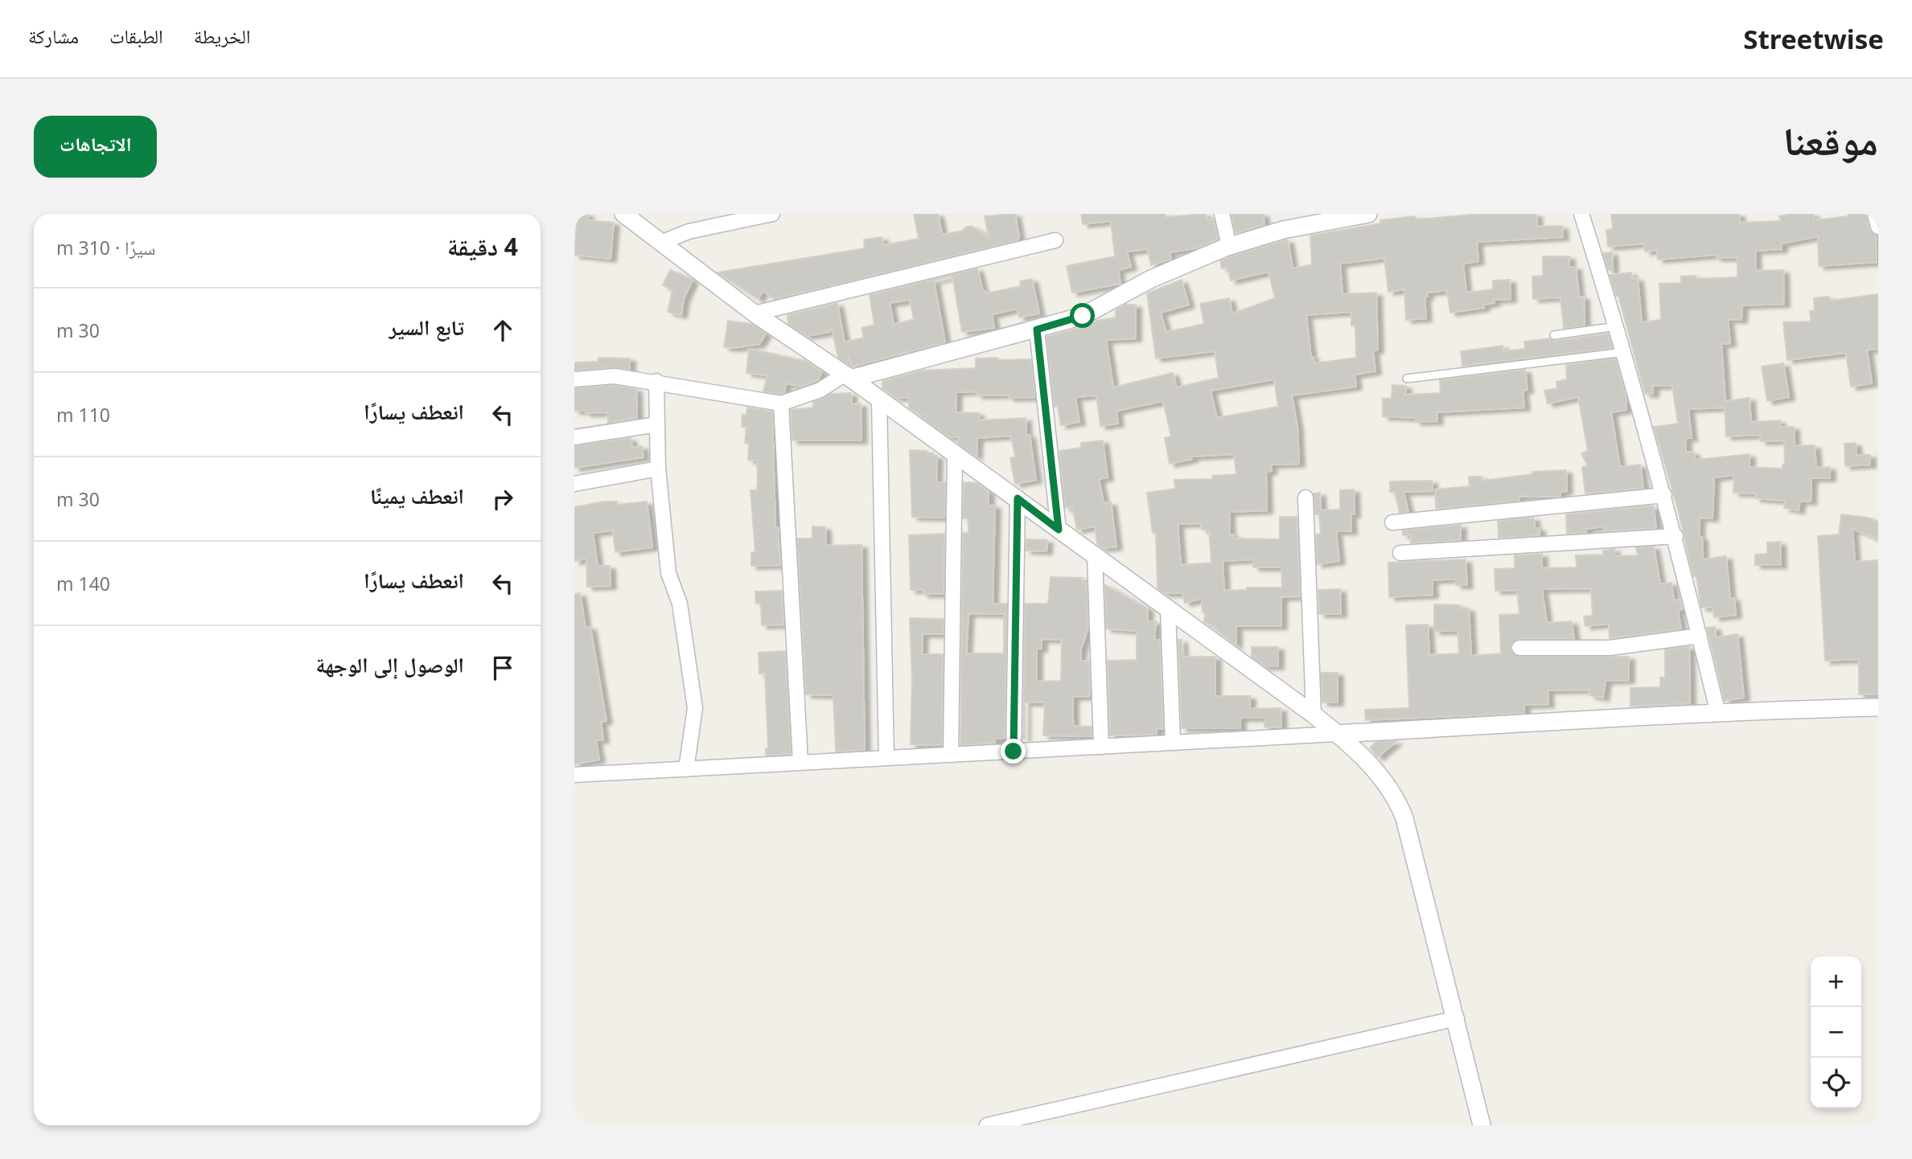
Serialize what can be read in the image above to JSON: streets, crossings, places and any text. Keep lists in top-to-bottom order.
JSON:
{
  "page": {
    "header": "Streetwise",
    "nav": ["الخريطة", "الطبقات", "مشاركة"],
    "title": "موقعنا",
    "buttons": "الاتجاهات",
    "heading": ["4 دقيقة", "سيرًا · 310 m"],
    "list": [
      ["تابع السير", "30 m"],
      ["انعطف يسارًا", "110 m"],
      ["انعطف يمينًا", "30 m"],
      ["انعطف يسارًا", "140 m"],
      "الوصول إلى الوجهة"
    ],
    "map_buttons": ["+", "−"]
  }
}
